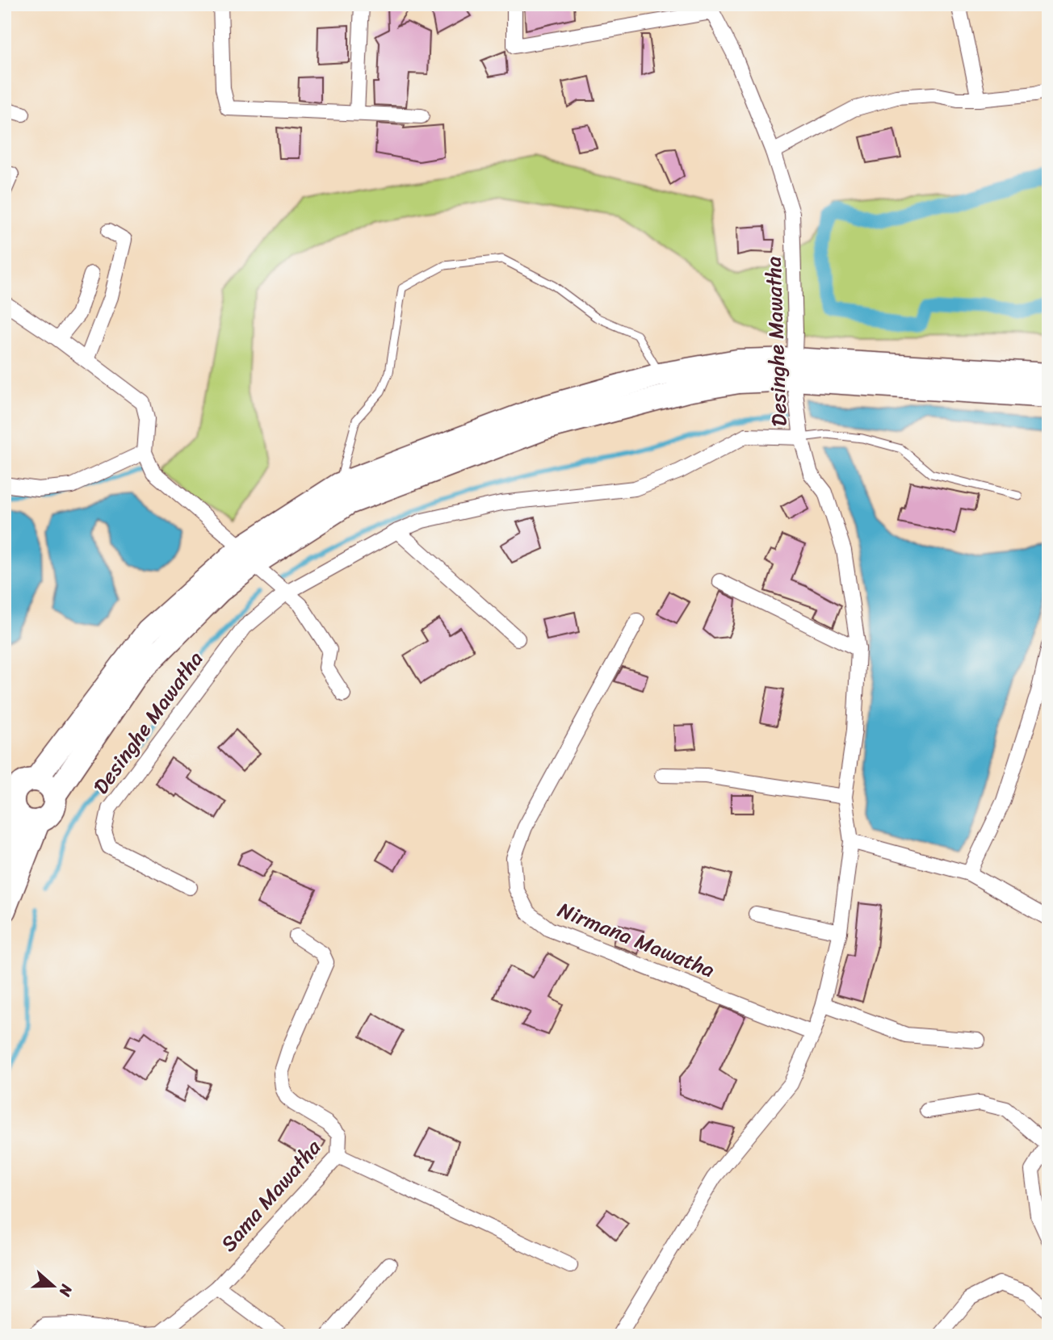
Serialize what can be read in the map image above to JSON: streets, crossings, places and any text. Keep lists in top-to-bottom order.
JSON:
{
  "streets": {
    "street": ["Desinghe Mawatha", "Nirmana Mawatha", "Sama Mawatha"]
  },
  "north": "right"
}
